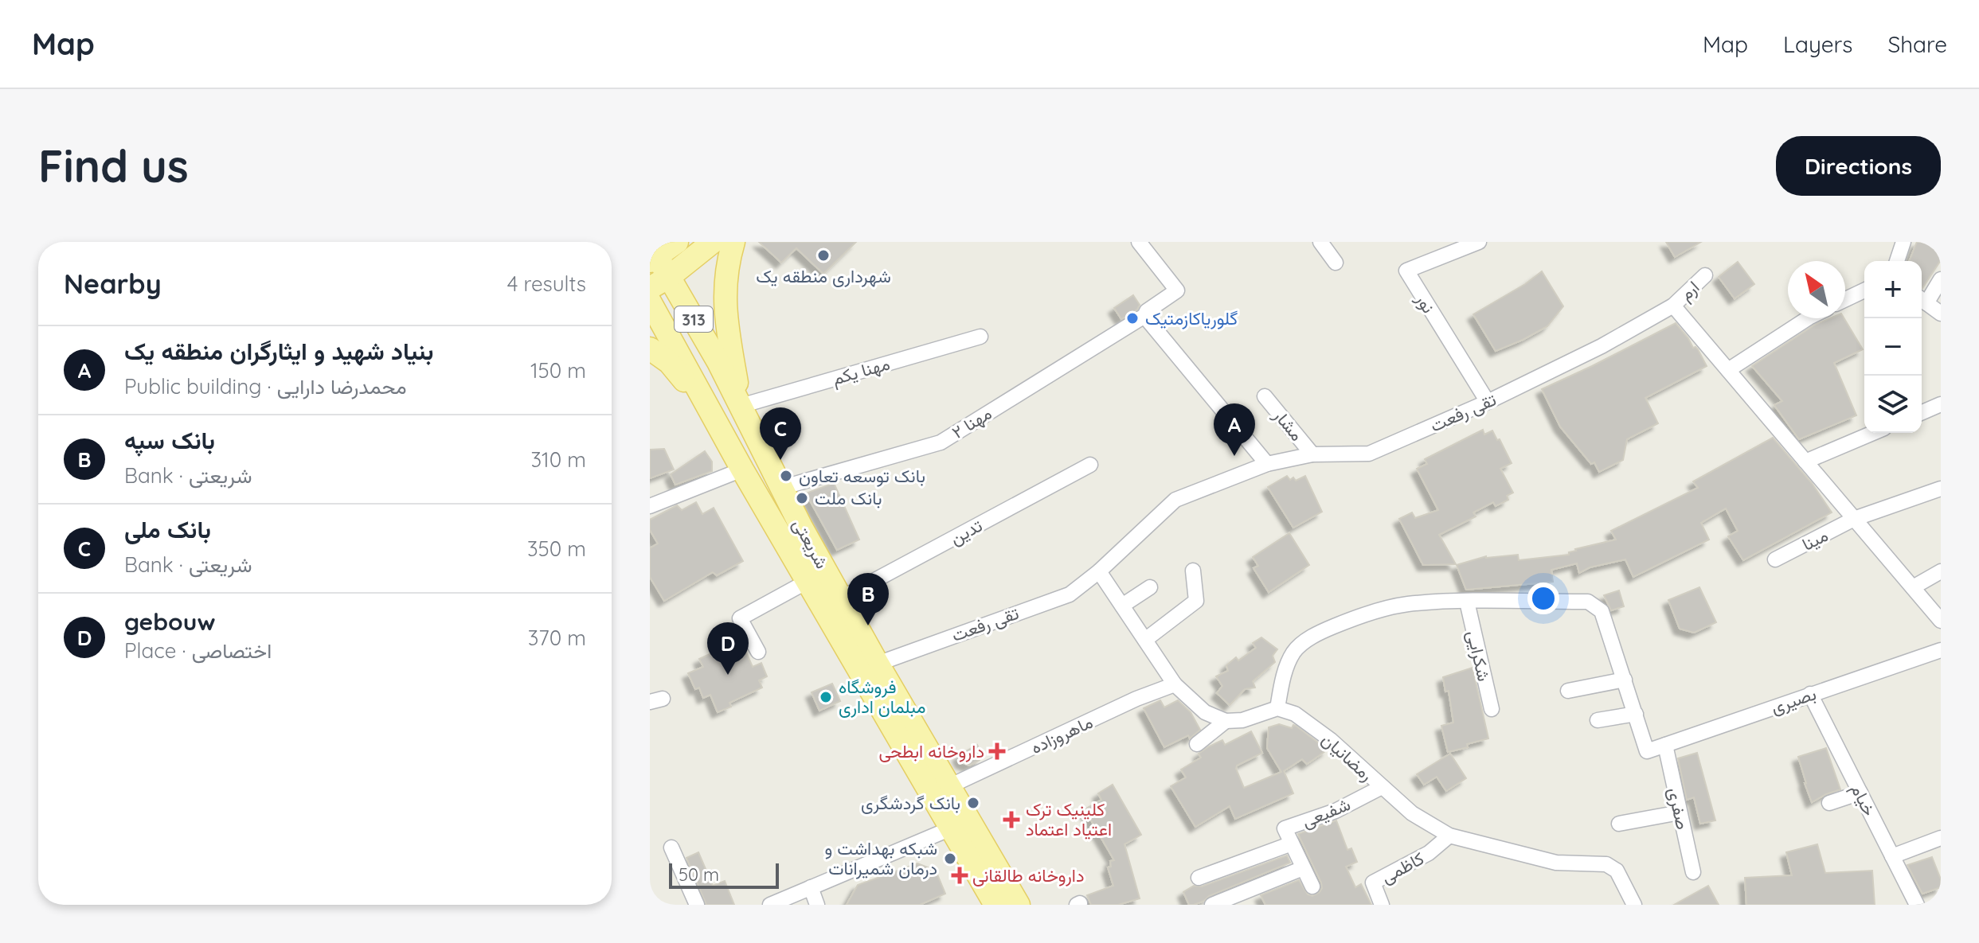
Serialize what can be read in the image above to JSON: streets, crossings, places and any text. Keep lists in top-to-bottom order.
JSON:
{
  "streets": {
    "main road": ["313", "شریعتی"],
    "street": [
      "ارم",
      "نور",
      "مهنا یکم",
      "تقی رفعت",
      "مهنا ۲",
      "مشار",
      "تدین",
      "مینا",
      "شکرایی",
      "بصیری",
      "ماهروزاده",
      "رمضانیان",
      "خیام",
      "صفری",
      "شفیعی",
      "کاظمی"
    ]
  },
  "crossings": [
    ["ارم", "تقی رفعت"],
    ["نور", "تقی رفعت"],
    ["مهنا یکم", "شریعتی"],
    ["تقی رفعت", "مشار"],
    ["تقی رفعت", "شریعتی"],
    ["مهنا ۲", "شریعتی"],
    ["تدین", "شریعتی"],
    ["شریعتی", "ماهروزاده"],
    ["بصیری", "خیام"],
    ["بصیری", "صفری"],
    ["رمضانیان", "شفیعی"],
    ["رمضانیان", "کاظمی"]
  ],
  "places": {
    "other": [
      "شهرداری منطقه یک",
      "گلوریاکازمتیک",
      "بانک توسعه تعاون",
      "بانک ملت",
      "فروشگاه مبلمان اداری",
      "بانک گردشگری",
      "شبکه بهداشت و درمان شمیرانات"
    ],
    "health": ["داروخانه ابطحی", "کلینیک ترک اعتیاد اعتماد", "داروخانه طالقانی"]
  },
  "scale_bar": "50 m",
  "north": "top left",
  "page": {
    "header": "Map",
    "nav": ["Map", "Layers", "Share"],
    "buttons": "Directions",
    "title": "Find us",
    "heading": ["Nearby", "4 results"],
    "map_buttons": ["+", "−"],
    "list": [
      {
        "mark": "A",
        "name": "بنیاد شهید و ایثارگران منطقه یک",
        "note": "Public building · محمدرضا دارایی",
        "value": "150 m"
      },
      {
        "mark": "B",
        "name": "بانک سپه",
        "note": "Bank · شریعتی",
        "value": "310 m"
      },
      {
        "mark": "C",
        "name": "بانک ملی",
        "note": "Bank · شریعتی",
        "value": "350 m"
      },
      {
        "mark": "D",
        "name": "gebouw",
        "note": "Place · اختصاصی",
        "value": "370 m"
      }
    ],
    "pins": [
      "A",
      "C",
      "B",
      "D"
    ],
    "scale": "50 m"
  }
}
